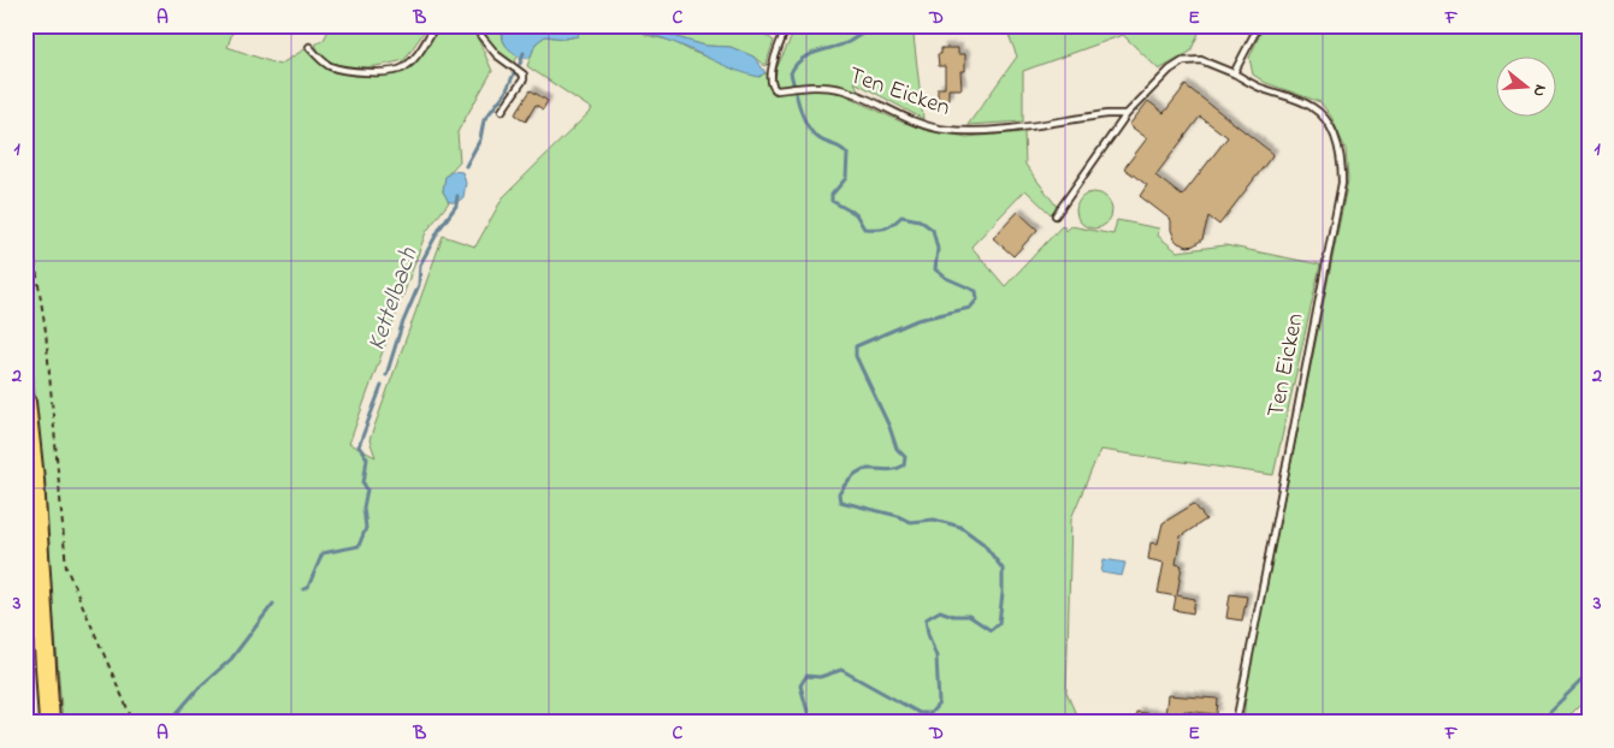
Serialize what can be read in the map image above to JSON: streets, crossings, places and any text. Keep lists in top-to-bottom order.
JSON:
{
  "streets": {
    "lane": ["Ten Eicken"]
  },
  "water": ["Kettelbach"],
  "north": "right",
  "grid": {
    "columns": [
      "A",
      "B",
      "C",
      "D",
      "E",
      "F"
    ],
    "rows": ["1", "2", "3"]
  }
}
